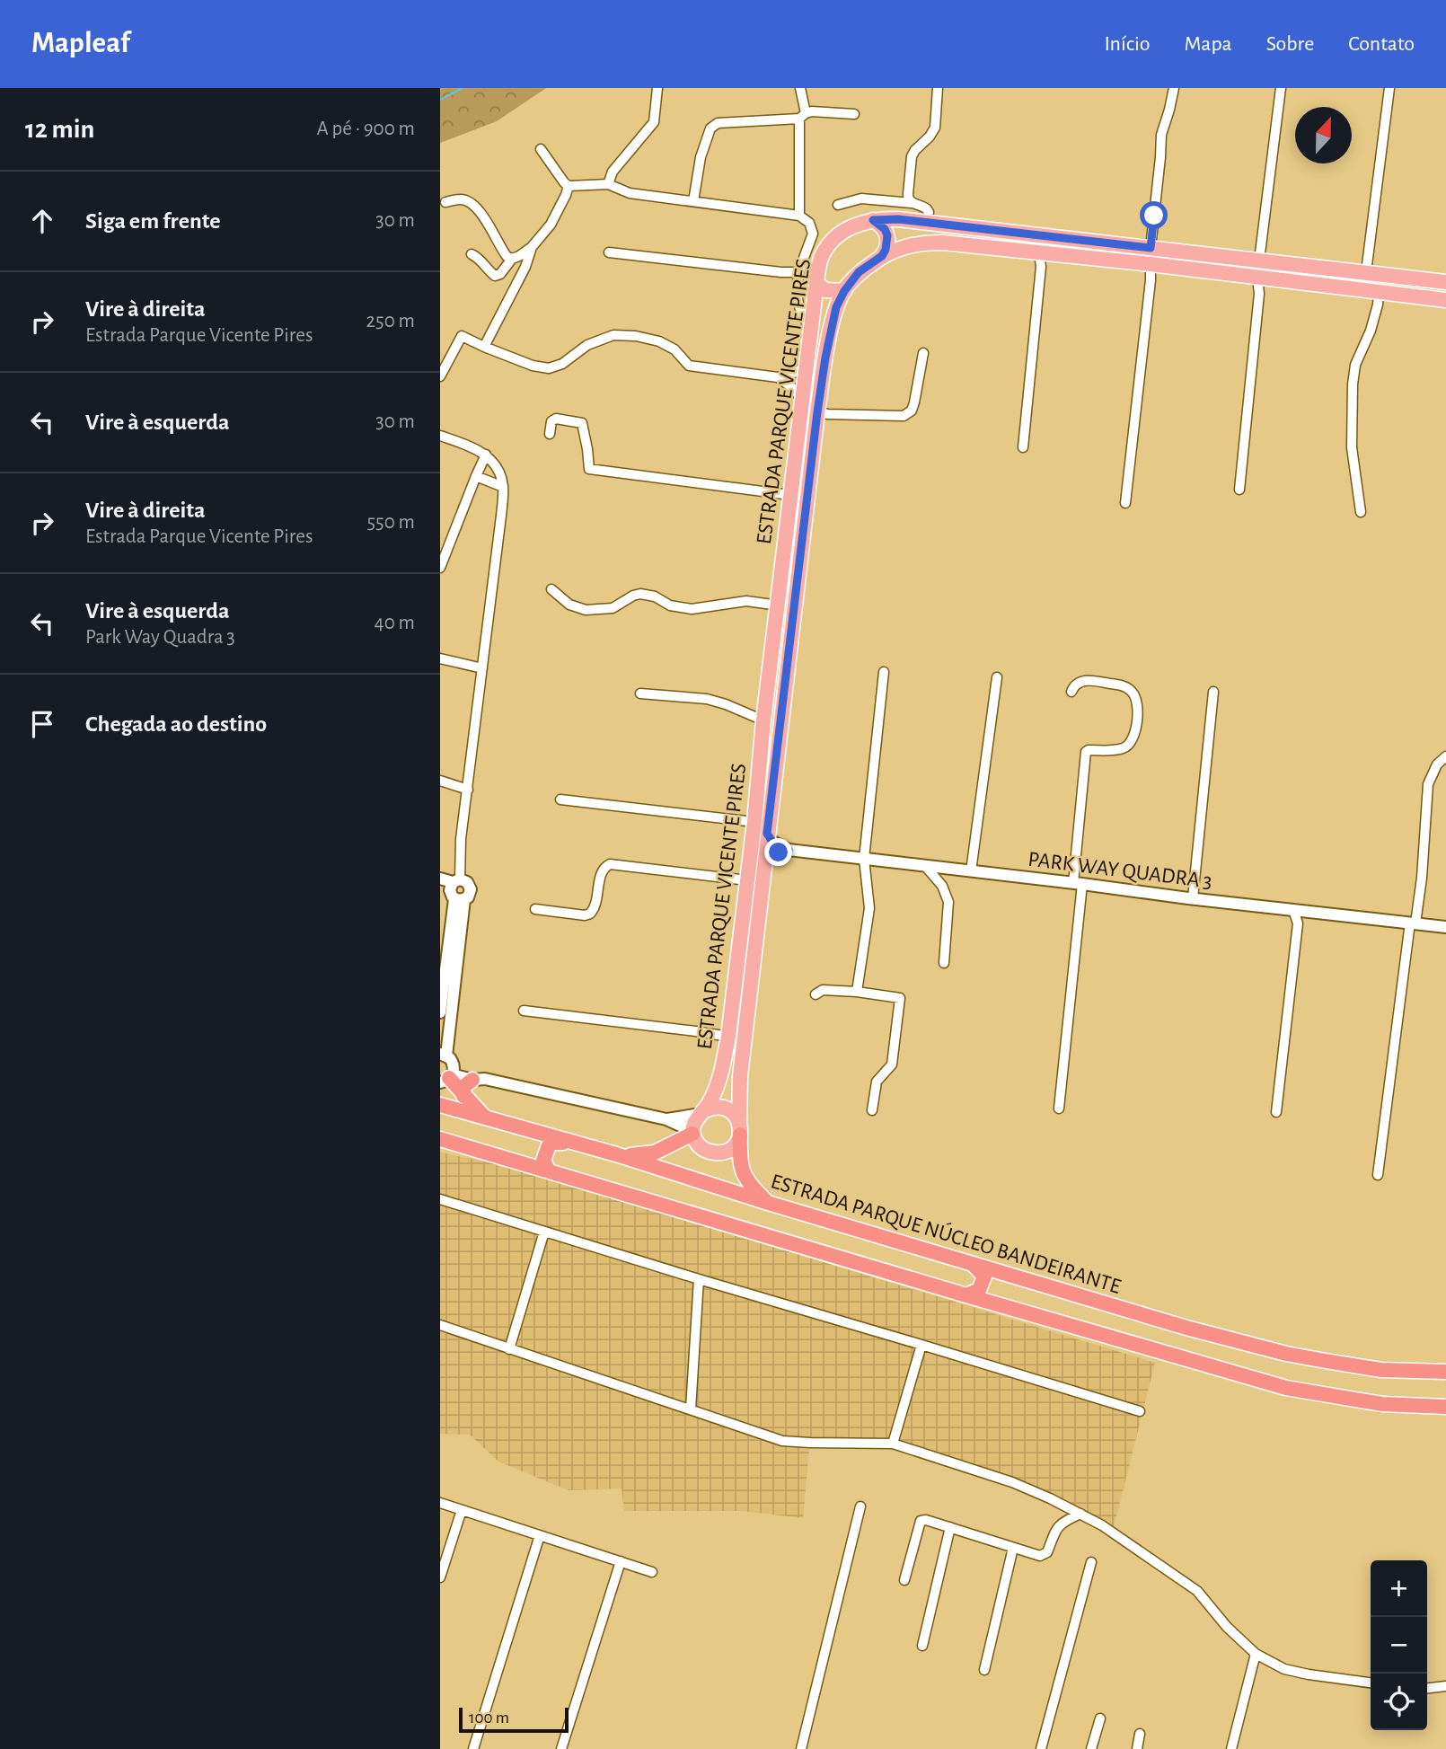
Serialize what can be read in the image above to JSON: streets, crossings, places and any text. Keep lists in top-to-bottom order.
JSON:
{
  "streets": {
    "highway": ["ESTRADA PARQUE NÚCLEO BANDEIRANTE"],
    "main road": ["ESTRADA PARQUE VICENTE PIRES"],
    "street": ["PARK WAY QUADRA 3"]
  },
  "crossings": [
    ["ESTRADA PARQUE VICENTE PIRES", "PARK WAY QUADRA 3"]
  ],
  "scale_bar": "100 m",
  "north": "top",
  "page": {
    "header": "Mapleaf",
    "nav": [
      "Início",
      "Mapa",
      "Sobre",
      "Contato"
    ],
    "heading": ["12 min", "A pé · 900 m"],
    "list": [
      ["Siga em frente", "30 m"],
      ["Vire à direita", "Estrada Parque Vicente Pires", "250 m"],
      ["Vire à esquerda", "30 m"],
      ["Vire à direita", "Estrada Parque Vicente Pires", "550 m"],
      ["Vire à esquerda", "Park Way Quadra 3", "40 m"],
      "Chegada ao destino"
    ],
    "map_buttons": ["+", "−"],
    "scale": "100 m"
  }
}
